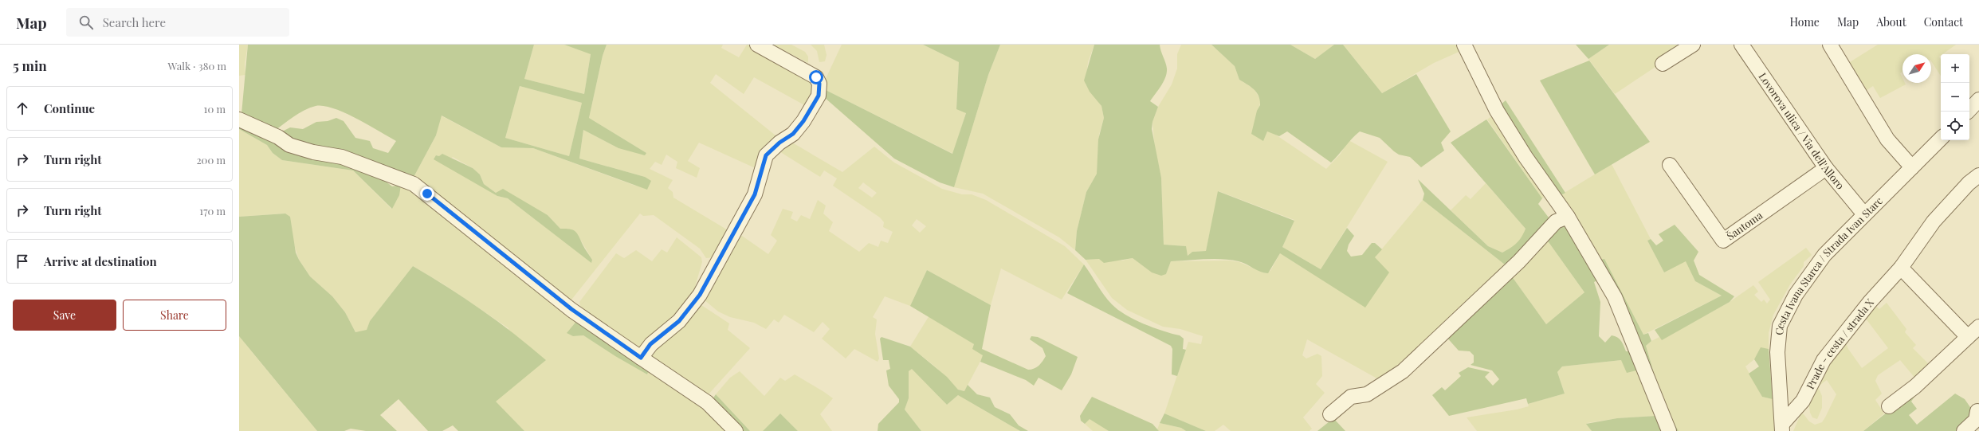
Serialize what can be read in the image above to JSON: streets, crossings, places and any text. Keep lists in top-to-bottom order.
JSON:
{
  "streets": {
    "street": [
      "Lovorova ulica / Via dell'Alloro",
      "Šantoma",
      "Cesta Ivana Starca / Strada Ivan Starc",
      "Prade - cesta / strada X"
    ]
  },
  "crossings": [
    ["Lovorova ulica / Via dell'Alloro", "Šantoma"],
    ["Lovorova ulica / Via dell'Alloro", "Cesta Ivana Starca / Strada Ivan Starc"],
    ["Cesta Ivana Starca / Strada Ivan Starc", "Prade - cesta / strada X"]
  ],
  "north": "top right",
  "page": {
    "header": "Map",
    "search": "Search here",
    "nav": [
      "Home",
      "Map",
      "About",
      "Contact"
    ],
    "heading": ["5 min", "Walk · 380 m"],
    "map_buttons": ["+", "−"],
    "list": [
      ["Continue", "10 m"],
      ["Turn right", "200 m"],
      ["Turn right", "170 m"],
      "Arrive at destination"
    ],
    "buttons": ["Save", "Share"]
  }
}
